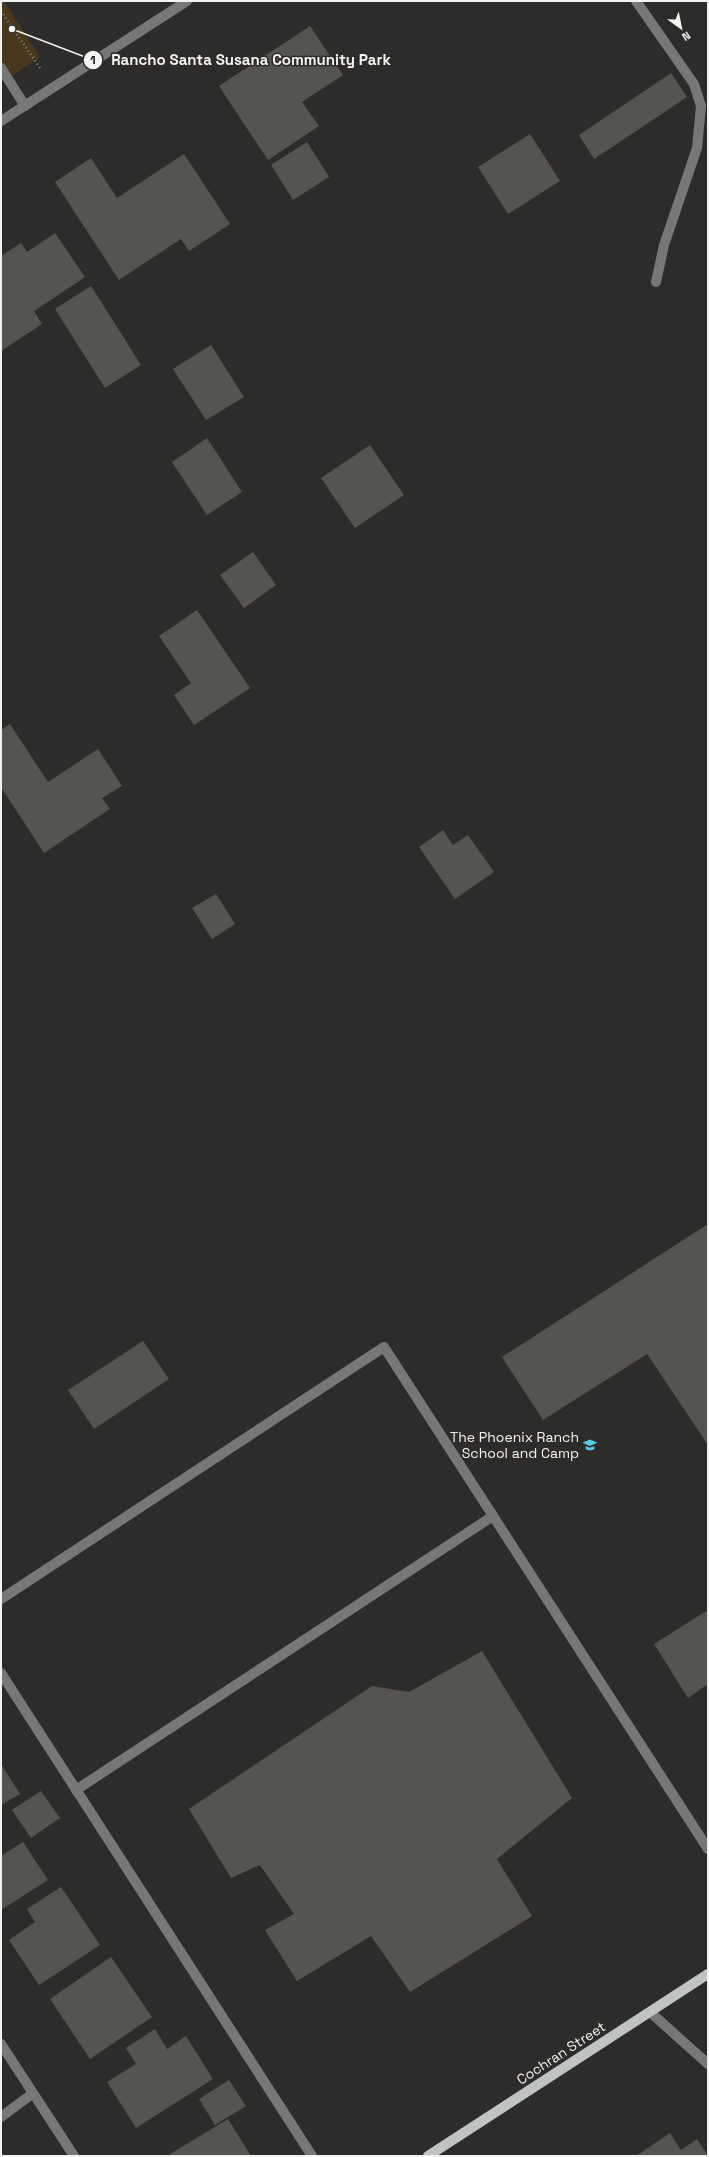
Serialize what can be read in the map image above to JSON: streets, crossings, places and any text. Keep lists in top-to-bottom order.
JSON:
{
  "streets": {
    "main road": ["Cochran Street"]
  },
  "places": {
    "other": ["Rancho Santa Susana Community Park"],
    "school or university": ["The Phoenix Ranch School and Camp"]
  },
  "north": "bottom right"
}
